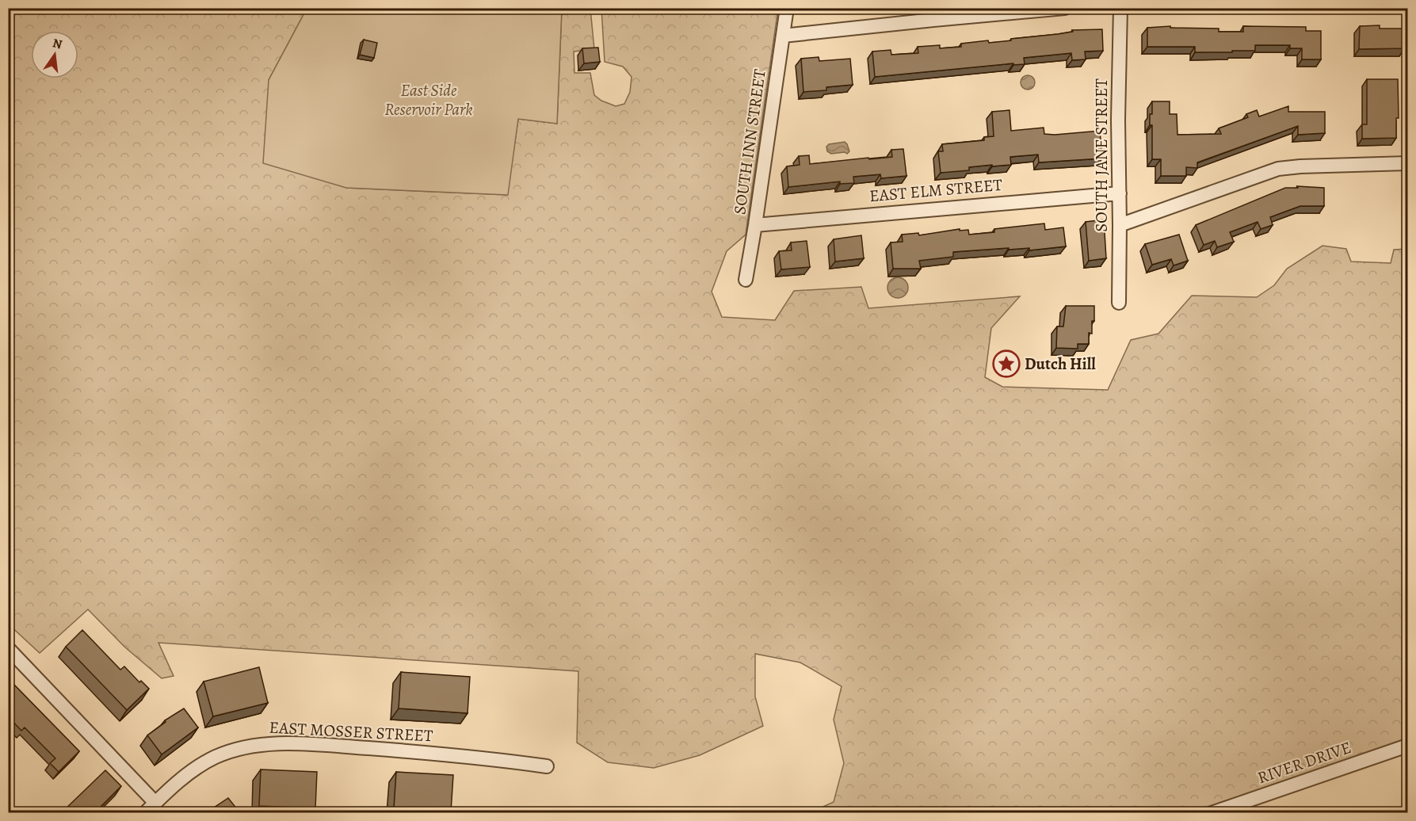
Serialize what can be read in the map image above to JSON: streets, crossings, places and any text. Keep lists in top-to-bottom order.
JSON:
{
  "streets": {
    "street": [
      "SOUTH INN STREET",
      "SOUTH JANE STREET",
      "EAST ELM STREET",
      "EAST MOSSER STREET",
      "RIVER DRIVE"
    ]
  },
  "crossings": [
    ["SOUTH INN STREET", "EAST ELM STREET"],
    ["SOUTH JANE STREET", "EAST ELM STREET"]
  ],
  "parks": ["East Side Reservoir Park"],
  "places": {
    "place": ["Dutch Hill"]
  },
  "north": "top"
}
